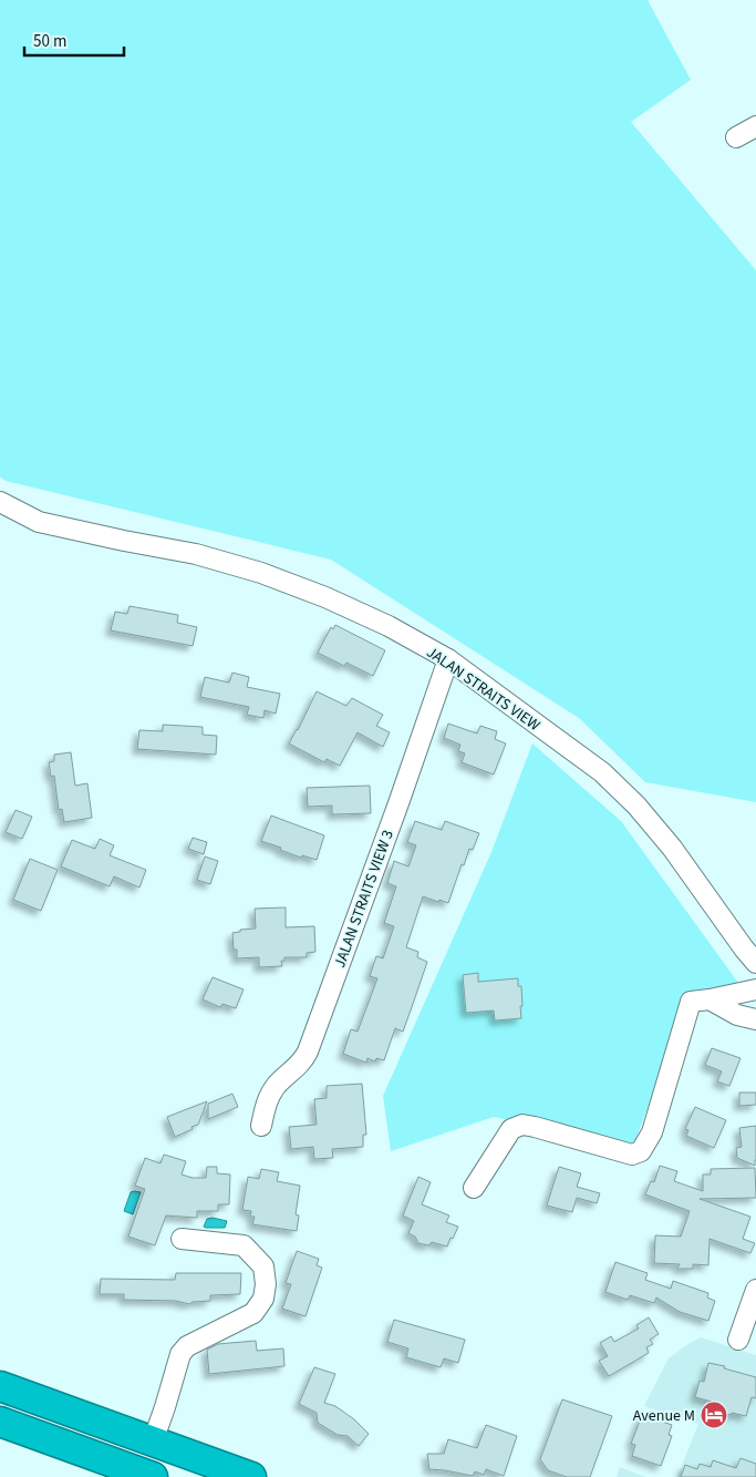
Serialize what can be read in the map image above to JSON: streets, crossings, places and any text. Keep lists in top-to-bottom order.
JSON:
{
  "streets": {
    "street": ["JALAN STRAITS VIEW", "JALAN STRAITS VIEW 3"]
  },
  "crossings": [
    ["JALAN STRAITS VIEW", "JALAN STRAITS VIEW 3"]
  ],
  "places": {
    "hotel": ["Avenue M"]
  },
  "scale_bar": "50 m"
}
